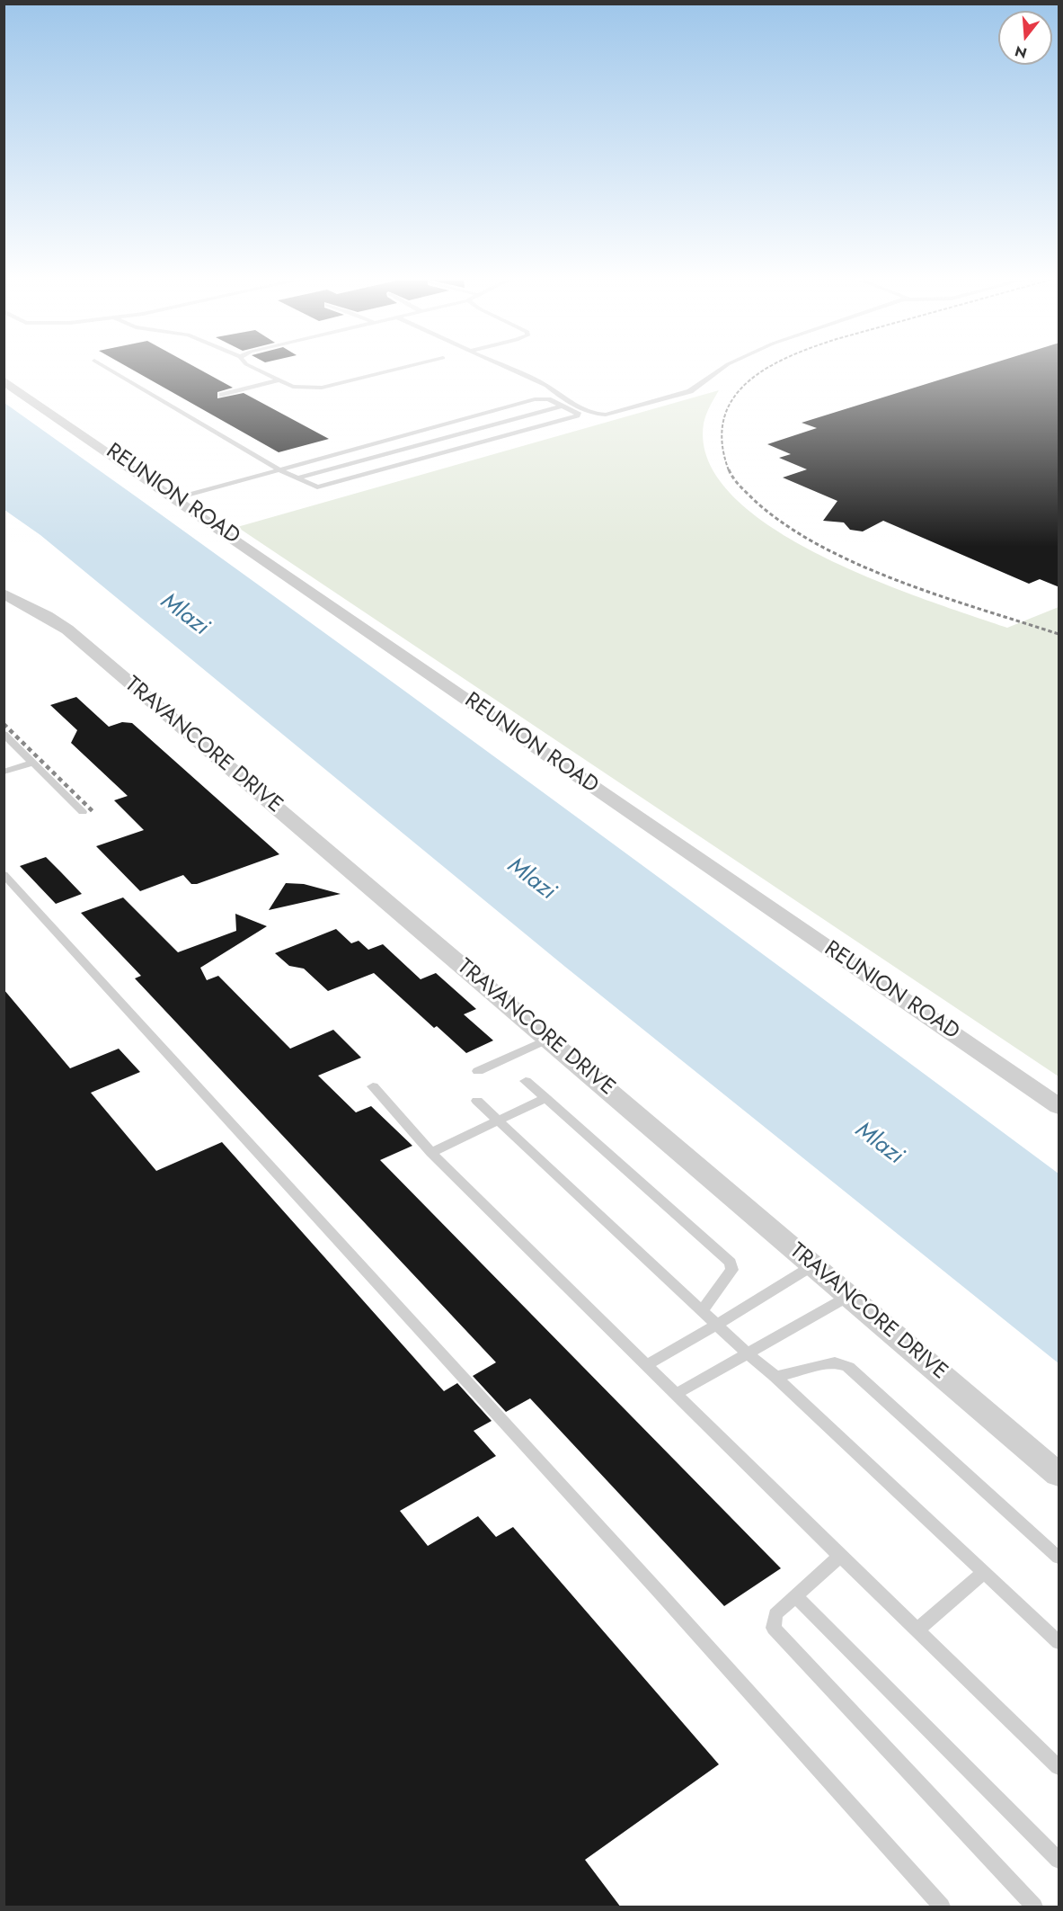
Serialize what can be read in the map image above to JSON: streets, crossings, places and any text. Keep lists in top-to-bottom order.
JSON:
{
  "streets": {
    "street": ["REUNION ROAD", "TRAVANCORE DRIVE"]
  },
  "water": ["Mlazi"],
  "north": "bottom"
}
